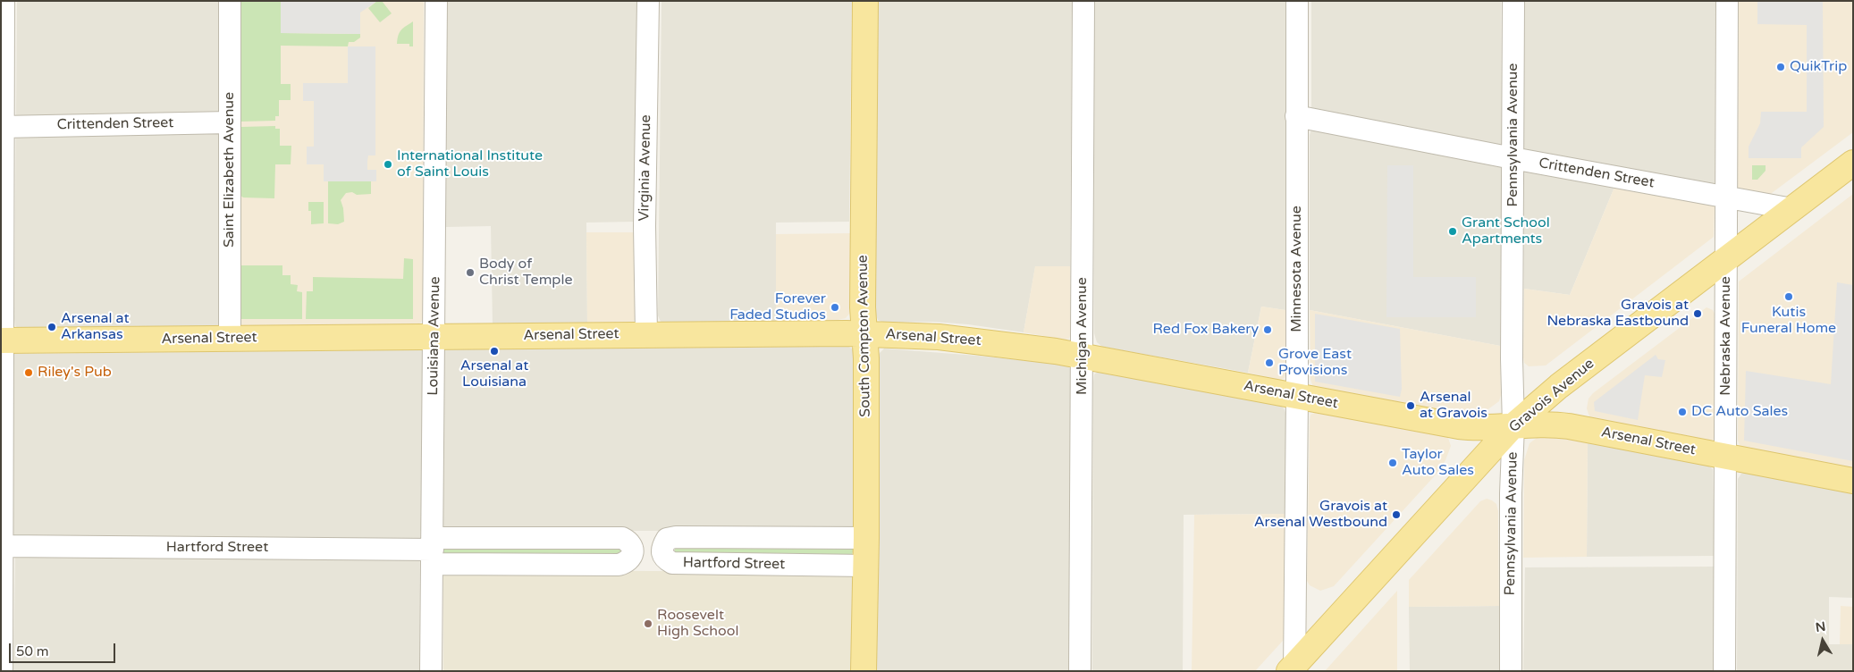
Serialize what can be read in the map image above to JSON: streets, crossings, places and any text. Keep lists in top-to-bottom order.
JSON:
{
  "streets": {
    "main road": ["Arsenal Street", "South Compton Avenue", "Gravois Avenue"],
    "street": [
      "Crittenden Street",
      "Pennsylvania Avenue",
      "Virginia Avenue",
      "Saint Elizabeth Avenue",
      "Minnesota Avenue",
      "Louisiana Avenue",
      "Michigan Avenue",
      "Nebraska Avenue",
      "Hartford Street"
    ]
  },
  "crossings": [
    ["Crittenden Street", "Pennsylvania Avenue"],
    ["Crittenden Street", "Saint Elizabeth Avenue"],
    ["Crittenden Street", "Minnesota Avenue"],
    ["Crittenden Street", "Nebraska Avenue"],
    ["Crittenden Street", "Gravois Avenue"],
    ["Pennsylvania Avenue", "Arsenal Street"],
    ["Pennsylvania Avenue", "Gravois Avenue"],
    ["Virginia Avenue", "Arsenal Street"],
    ["Saint Elizabeth Avenue", "Arsenal Street"],
    ["Minnesota Avenue", "Arsenal Street"],
    ["Minnesota Avenue", "Gravois Avenue"],
    ["Arsenal Street", "Louisiana Avenue"],
    ["Arsenal Street", "South Compton Avenue"],
    ["Arsenal Street", "Michigan Avenue"],
    ["Arsenal Street", "Nebraska Avenue"],
    ["Arsenal Street", "Gravois Avenue"],
    ["Louisiana Avenue", "Hartford Street"],
    ["South Compton Avenue", "Hartford Street"],
    ["Nebraska Avenue", "Gravois Avenue"]
  ],
  "places": [
    "QuikTrip",
    "International Institute of Saint Louis",
    "Grant School Apartments",
    "Body of Christ Temple",
    "Kutis Funeral Home",
    "Forever Faded Studios",
    "Gravois at Nebraska Eastbound",
    "Arsenal at Arkansas",
    "Red Fox Bakery",
    "Arsenal at Louisiana",
    "Grove East Provisions",
    "Riley's Pub",
    "Arsenal at Gravois",
    "DC Auto Sales",
    "Taylor Auto Sales",
    "Gravois at Arsenal Westbound",
    "Roosevelt High School"
  ],
  "scale_bar": "50 m",
  "north": "top"
}
